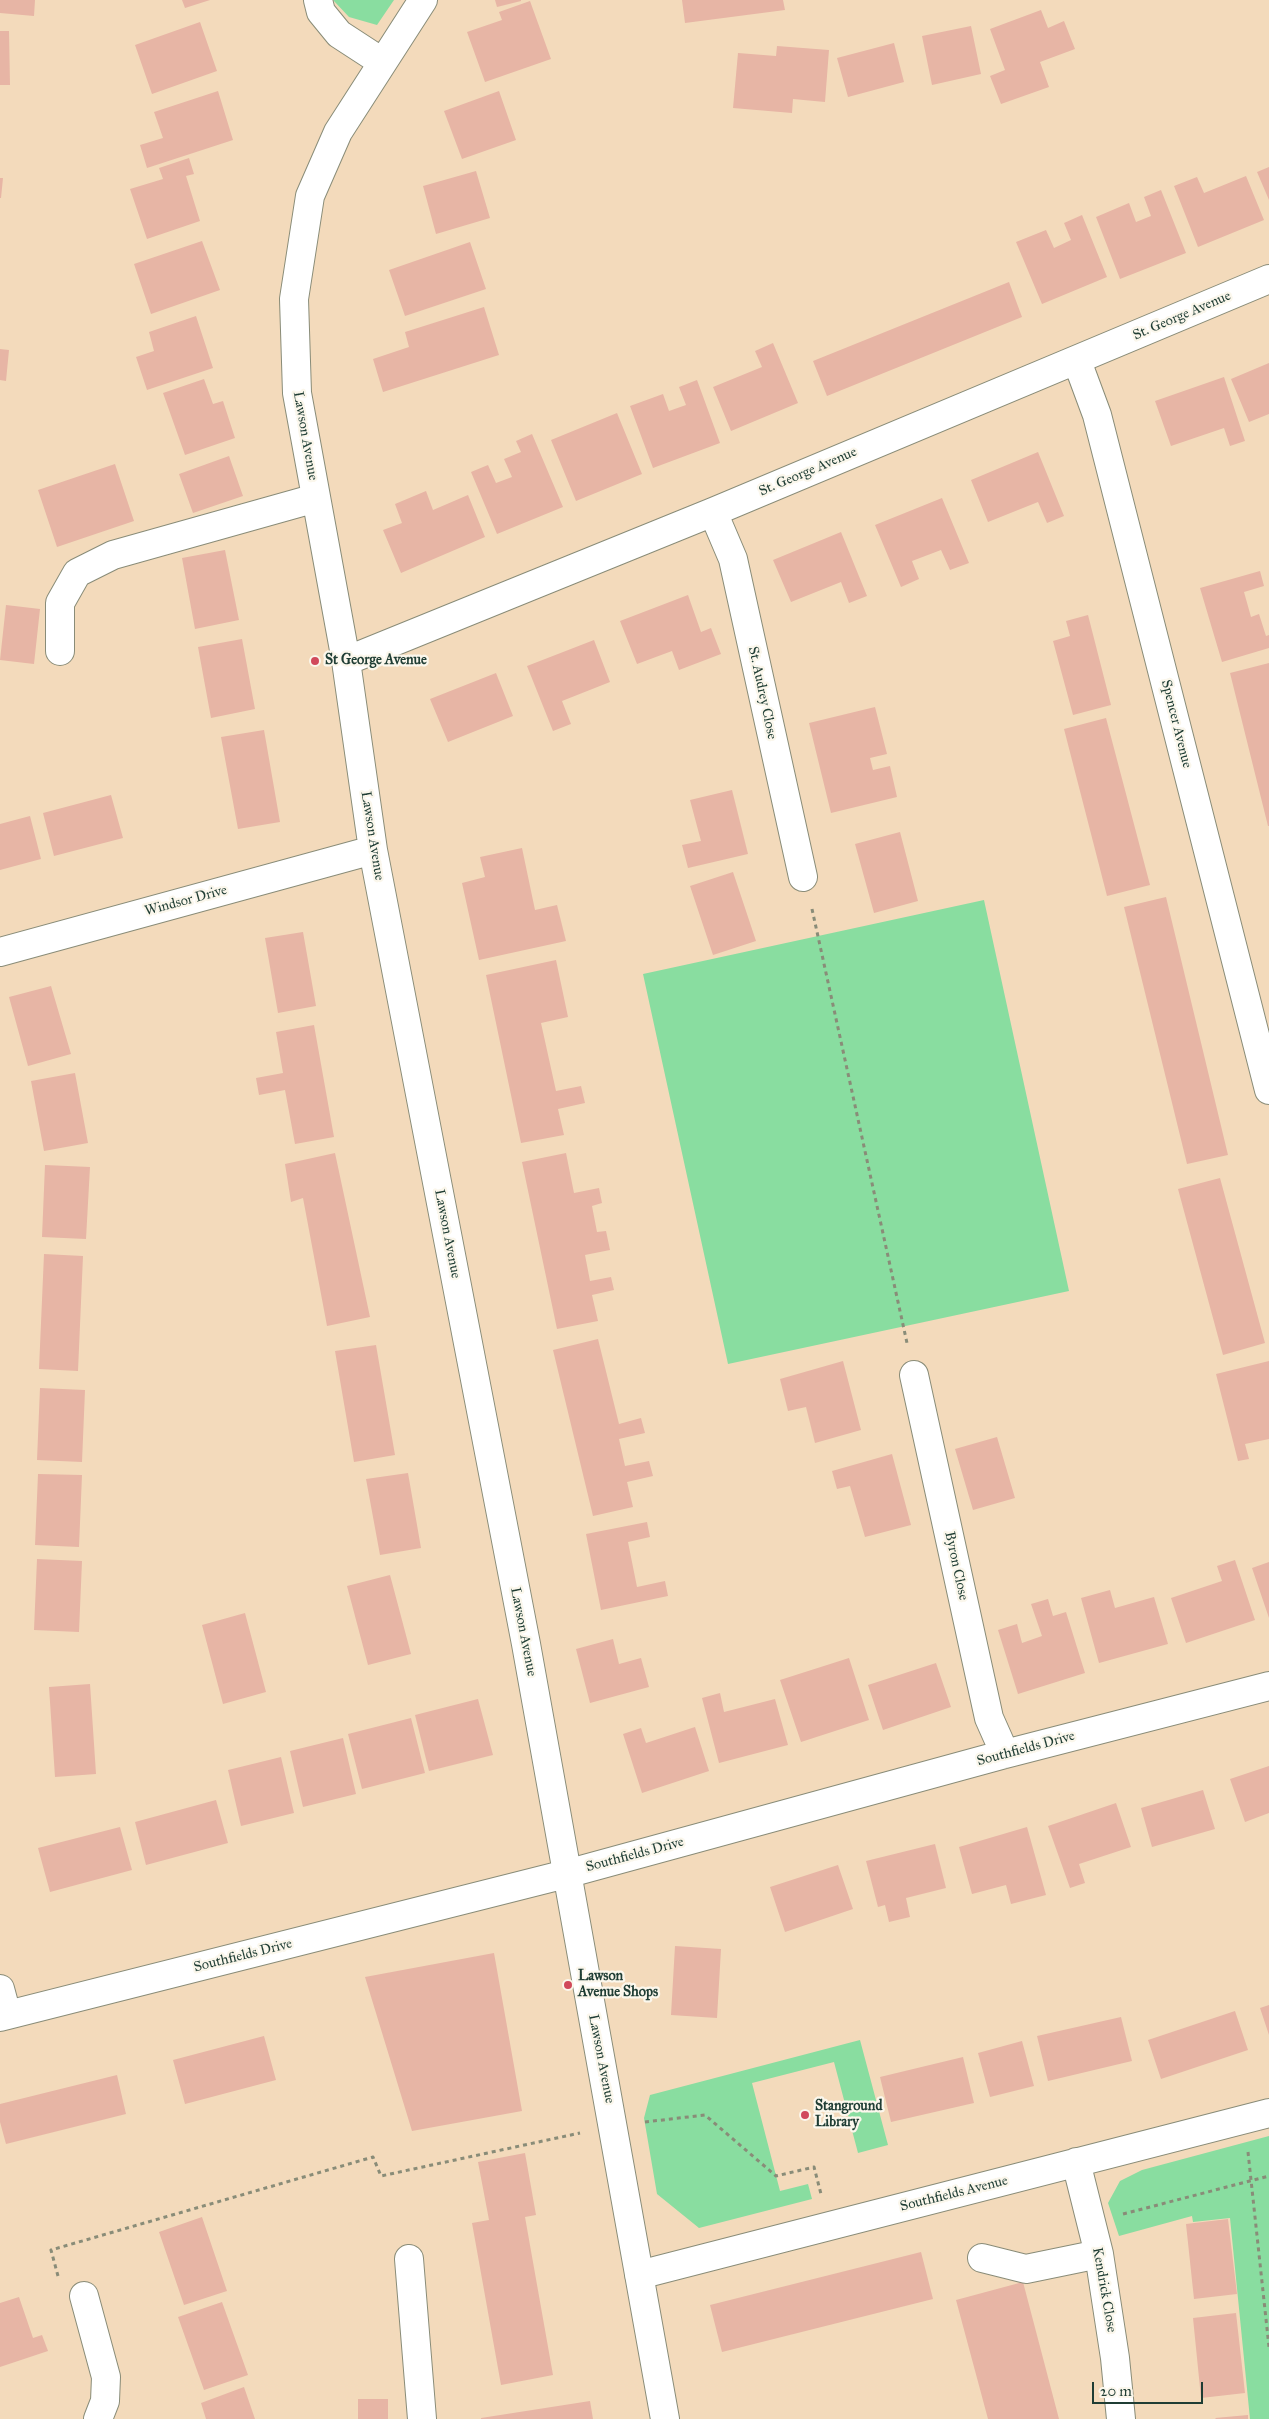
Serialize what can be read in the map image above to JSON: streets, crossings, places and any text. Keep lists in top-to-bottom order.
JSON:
{
  "streets": {
    "street": [
      "St. George Avenue",
      "Lawson Avenue",
      "St. Audrey Close",
      "Spencer Avenue",
      "Windsor Drive",
      "Byron Close",
      "Southfields Drive",
      "Southfields Avenue",
      "Kendrick Close"
    ]
  },
  "crossings": [
    ["St. George Avenue", "Lawson Avenue"],
    ["St. George Avenue", "St. Audrey Close"],
    ["St. George Avenue", "Spencer Avenue"],
    ["Lawson Avenue", "Windsor Drive"],
    ["Lawson Avenue", "Southfields Drive"],
    ["Lawson Avenue", "Southfields Avenue"],
    ["Byron Close", "Southfields Drive"],
    ["Southfields Avenue", "Kendrick Close"]
  ],
  "places": ["St George Avenue", "Lawson Avenue Shops", "Stanground Library"],
  "scale_bar": "20 m"
}
